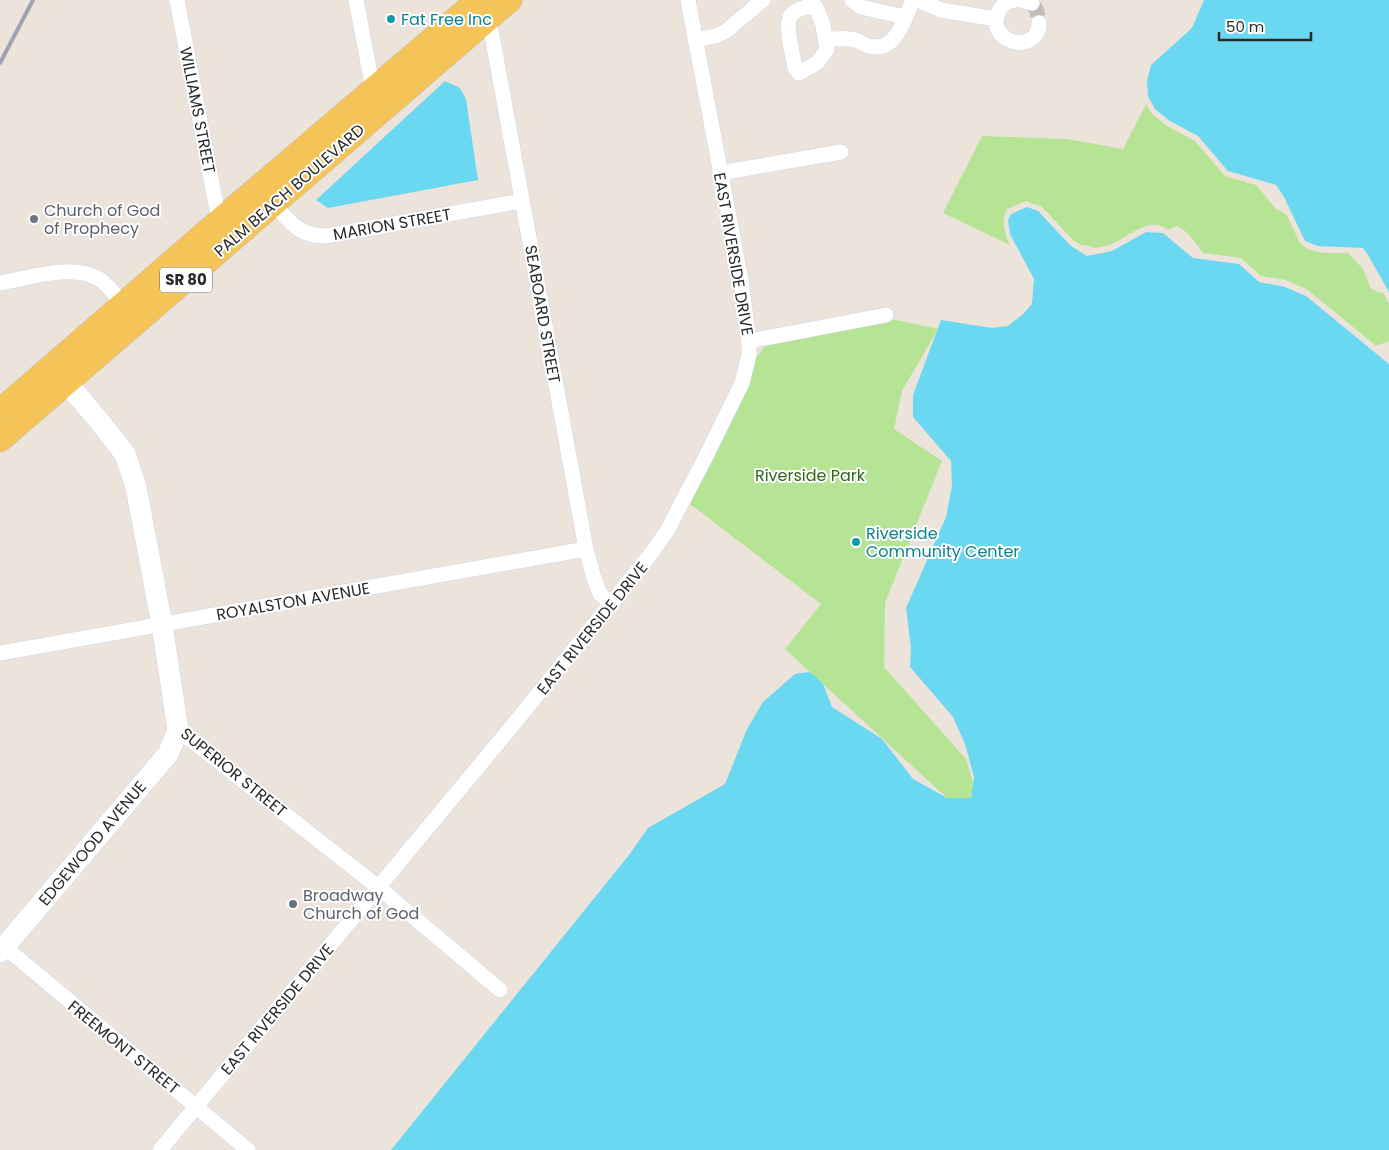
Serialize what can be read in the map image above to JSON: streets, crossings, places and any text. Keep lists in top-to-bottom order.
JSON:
{
  "streets": {
    "main road": ["PALM BEACH BOULEVARD", "SR 80"],
    "street": [
      "WILLIAMS STREET",
      "MARION STREET",
      "EAST RIVERSIDE DRIVE",
      "SEABOARD STREET",
      "ROYALSTON AVENUE",
      "SUPERIOR STREET",
      "EDGEWOOD AVENUE",
      "FREEMONT STREET"
    ]
  },
  "crossings": [
    ["WILLIAMS STREET", "PALM BEACH BOULEVARD"],
    ["PALM BEACH BOULEVARD", "MARION STREET"],
    ["PALM BEACH BOULEVARD", "SEABOARD STREET"],
    ["PALM BEACH BOULEVARD", "SUPERIOR STREET"],
    ["MARION STREET", "SEABOARD STREET"],
    ["EAST RIVERSIDE DRIVE", "SEABOARD STREET"],
    ["EAST RIVERSIDE DRIVE", "SUPERIOR STREET"],
    ["EAST RIVERSIDE DRIVE", "FREEMONT STREET"],
    ["SEABOARD STREET", "ROYALSTON AVENUE"],
    ["ROYALSTON AVENUE", "SUPERIOR STREET"],
    ["SUPERIOR STREET", "EDGEWOOD AVENUE"],
    ["EDGEWOOD AVENUE", "FREEMONT STREET"]
  ],
  "parks": ["Riverside Park"],
  "places": [
    "Fat Free Inc",
    "Church of God of Prophecy",
    "Riverside Community Center",
    "Broadway Church of God"
  ],
  "scale_bar": "50 m"
}
